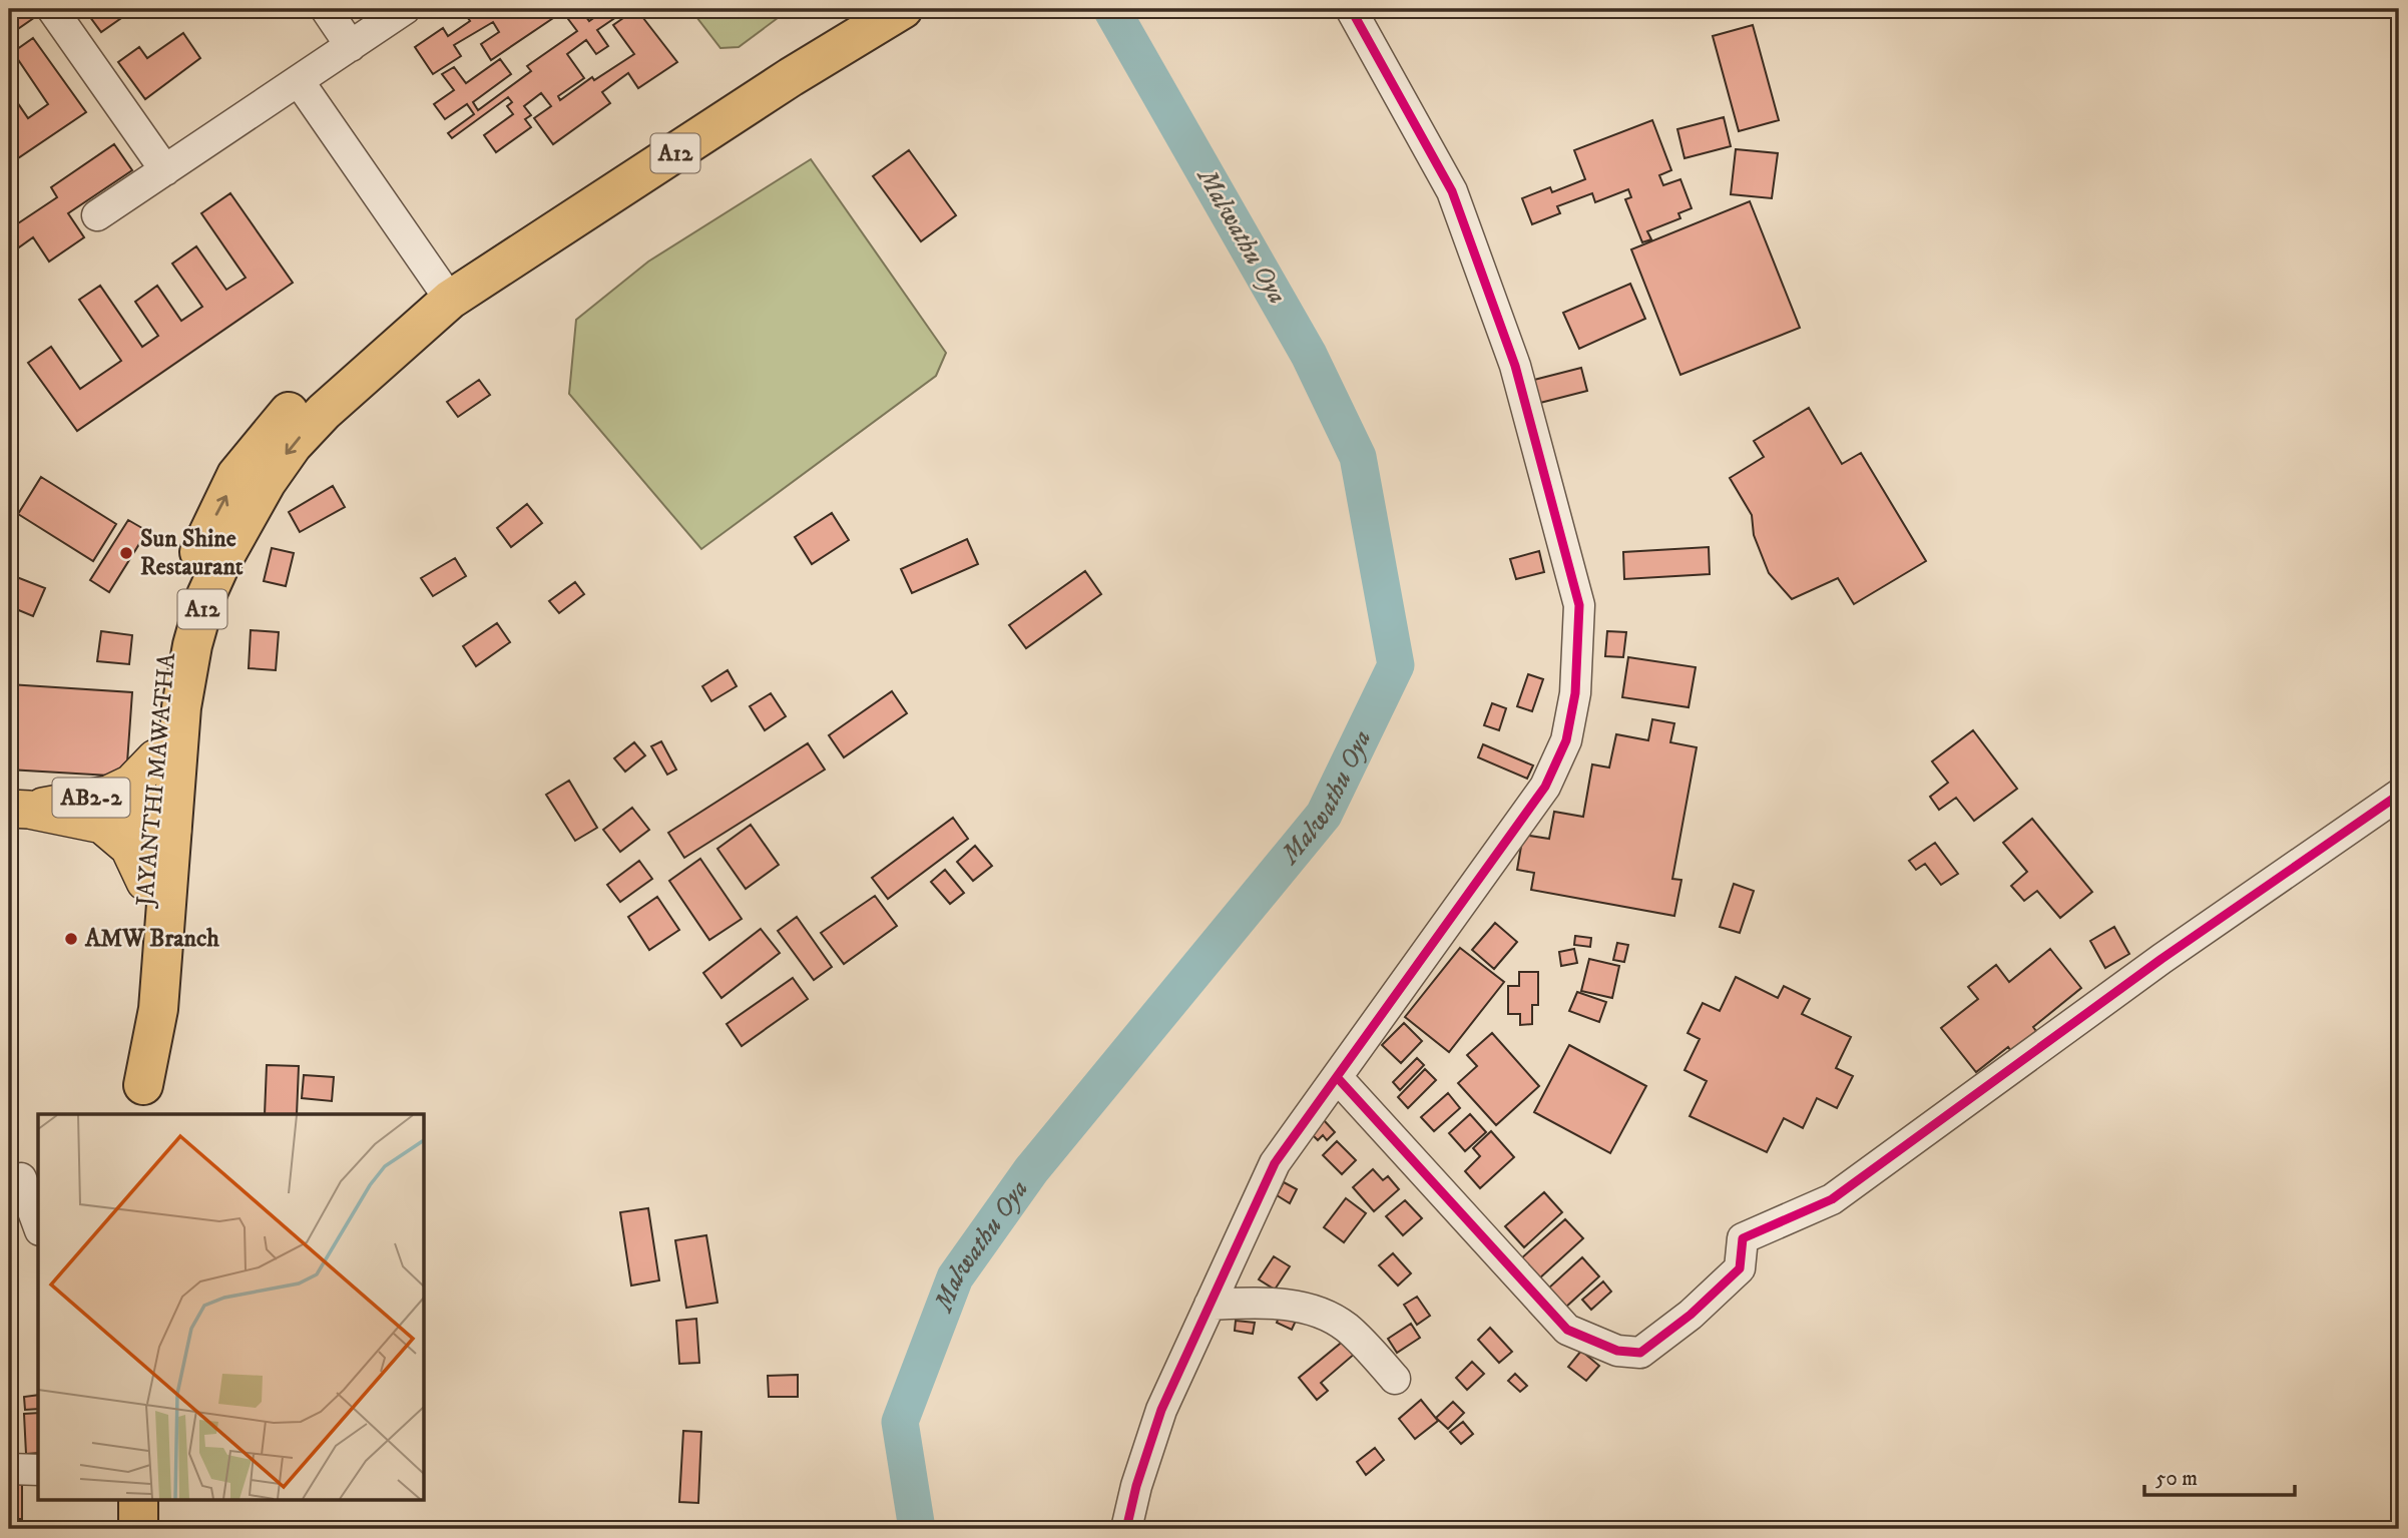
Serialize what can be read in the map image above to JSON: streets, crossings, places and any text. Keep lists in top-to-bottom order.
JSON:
{
  "streets": {
    "highway": ["A12", "JAYANTHI MAWATHA"],
    "main road": ["AB2-2"]
  },
  "crossings": [
    ["JAYANTHI MAWATHA", "AB2-2"]
  ],
  "water": ["Malwathu Oya"],
  "places": ["Sun Shine Restaurant", "AMW Branch"],
  "scale_bar": "50 m"
}
